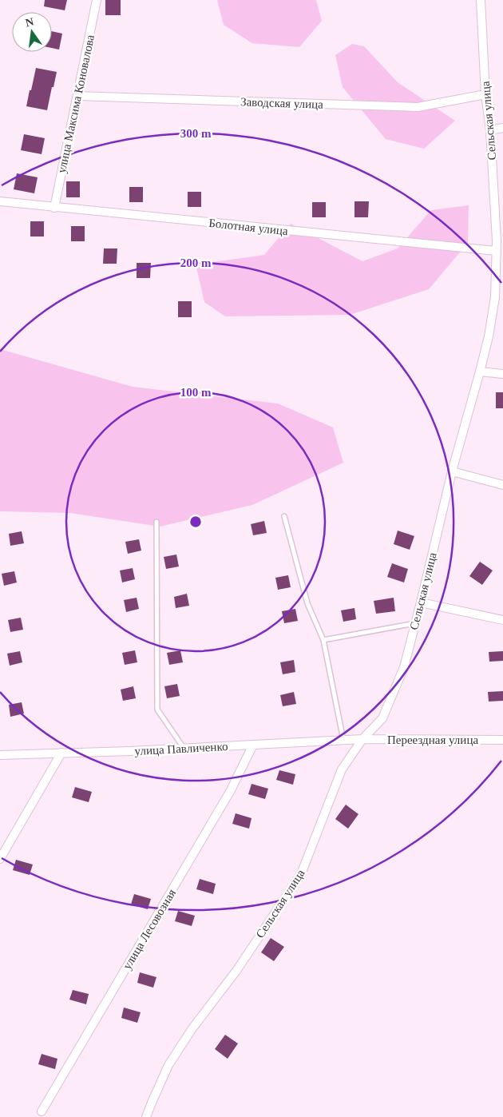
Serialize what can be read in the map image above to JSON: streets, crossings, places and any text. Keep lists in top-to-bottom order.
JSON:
{
  "streets": {
    "street": [
      "Заводская улица",
      "улица Максима Коновалова",
      "Сельская улица",
      "Болотная улица",
      "Переездная улица",
      "улица Павличенко",
      "улица Лесовозная"
    ]
  },
  "crossings": [
    ["Заводская улица", "улица Максима Коновалова"],
    ["Заводская улица", "Сельская улица"],
    ["улица Максима Коновалова", "Болотная улица"],
    ["Сельская улица", "Болотная улица"],
    ["Сельская улица", "Переездная улица"],
    ["Сельская улица", "улица Павличенко"],
    ["Переездная улица", "улица Павличенко"],
    ["улица Павличенко", "улица Лесовозная"]
  ],
  "north": "top",
  "rings": ["300 m", "200 m", "100 m"]
}
